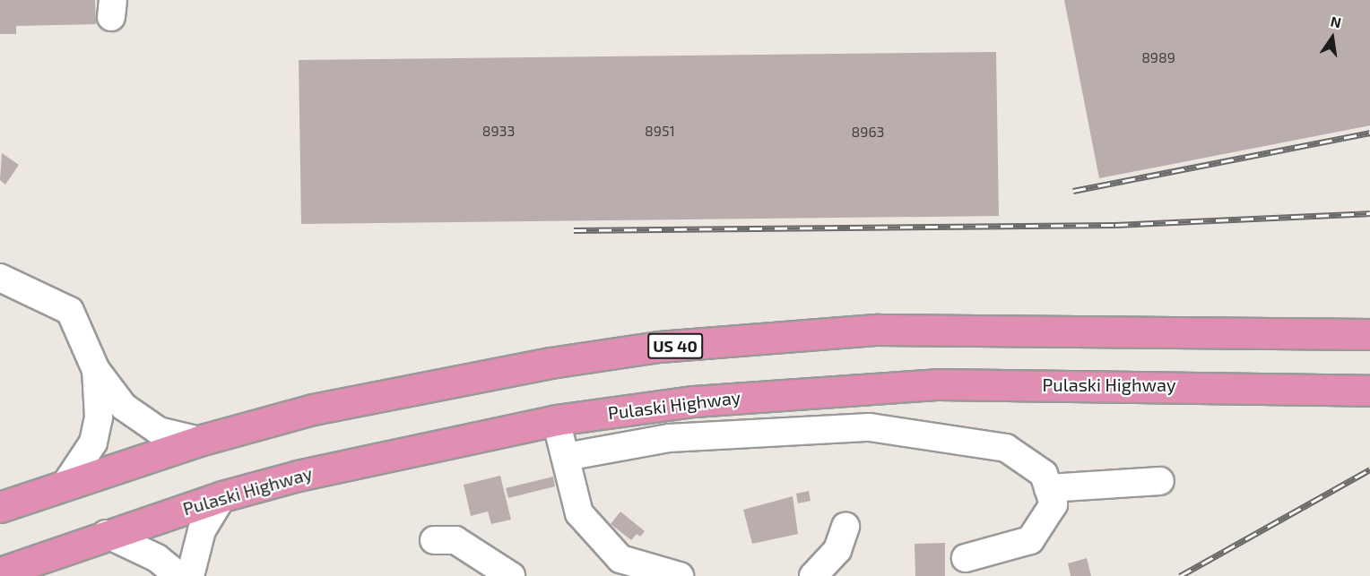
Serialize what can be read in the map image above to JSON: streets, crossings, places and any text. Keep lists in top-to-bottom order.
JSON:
{
  "streets": {
    "highway": ["US 40", "Pulaski Highway"]
  },
  "house_numbers": [
    "8989",
    "8933",
    "8951",
    "8963"
  ],
  "north": "top"
}
